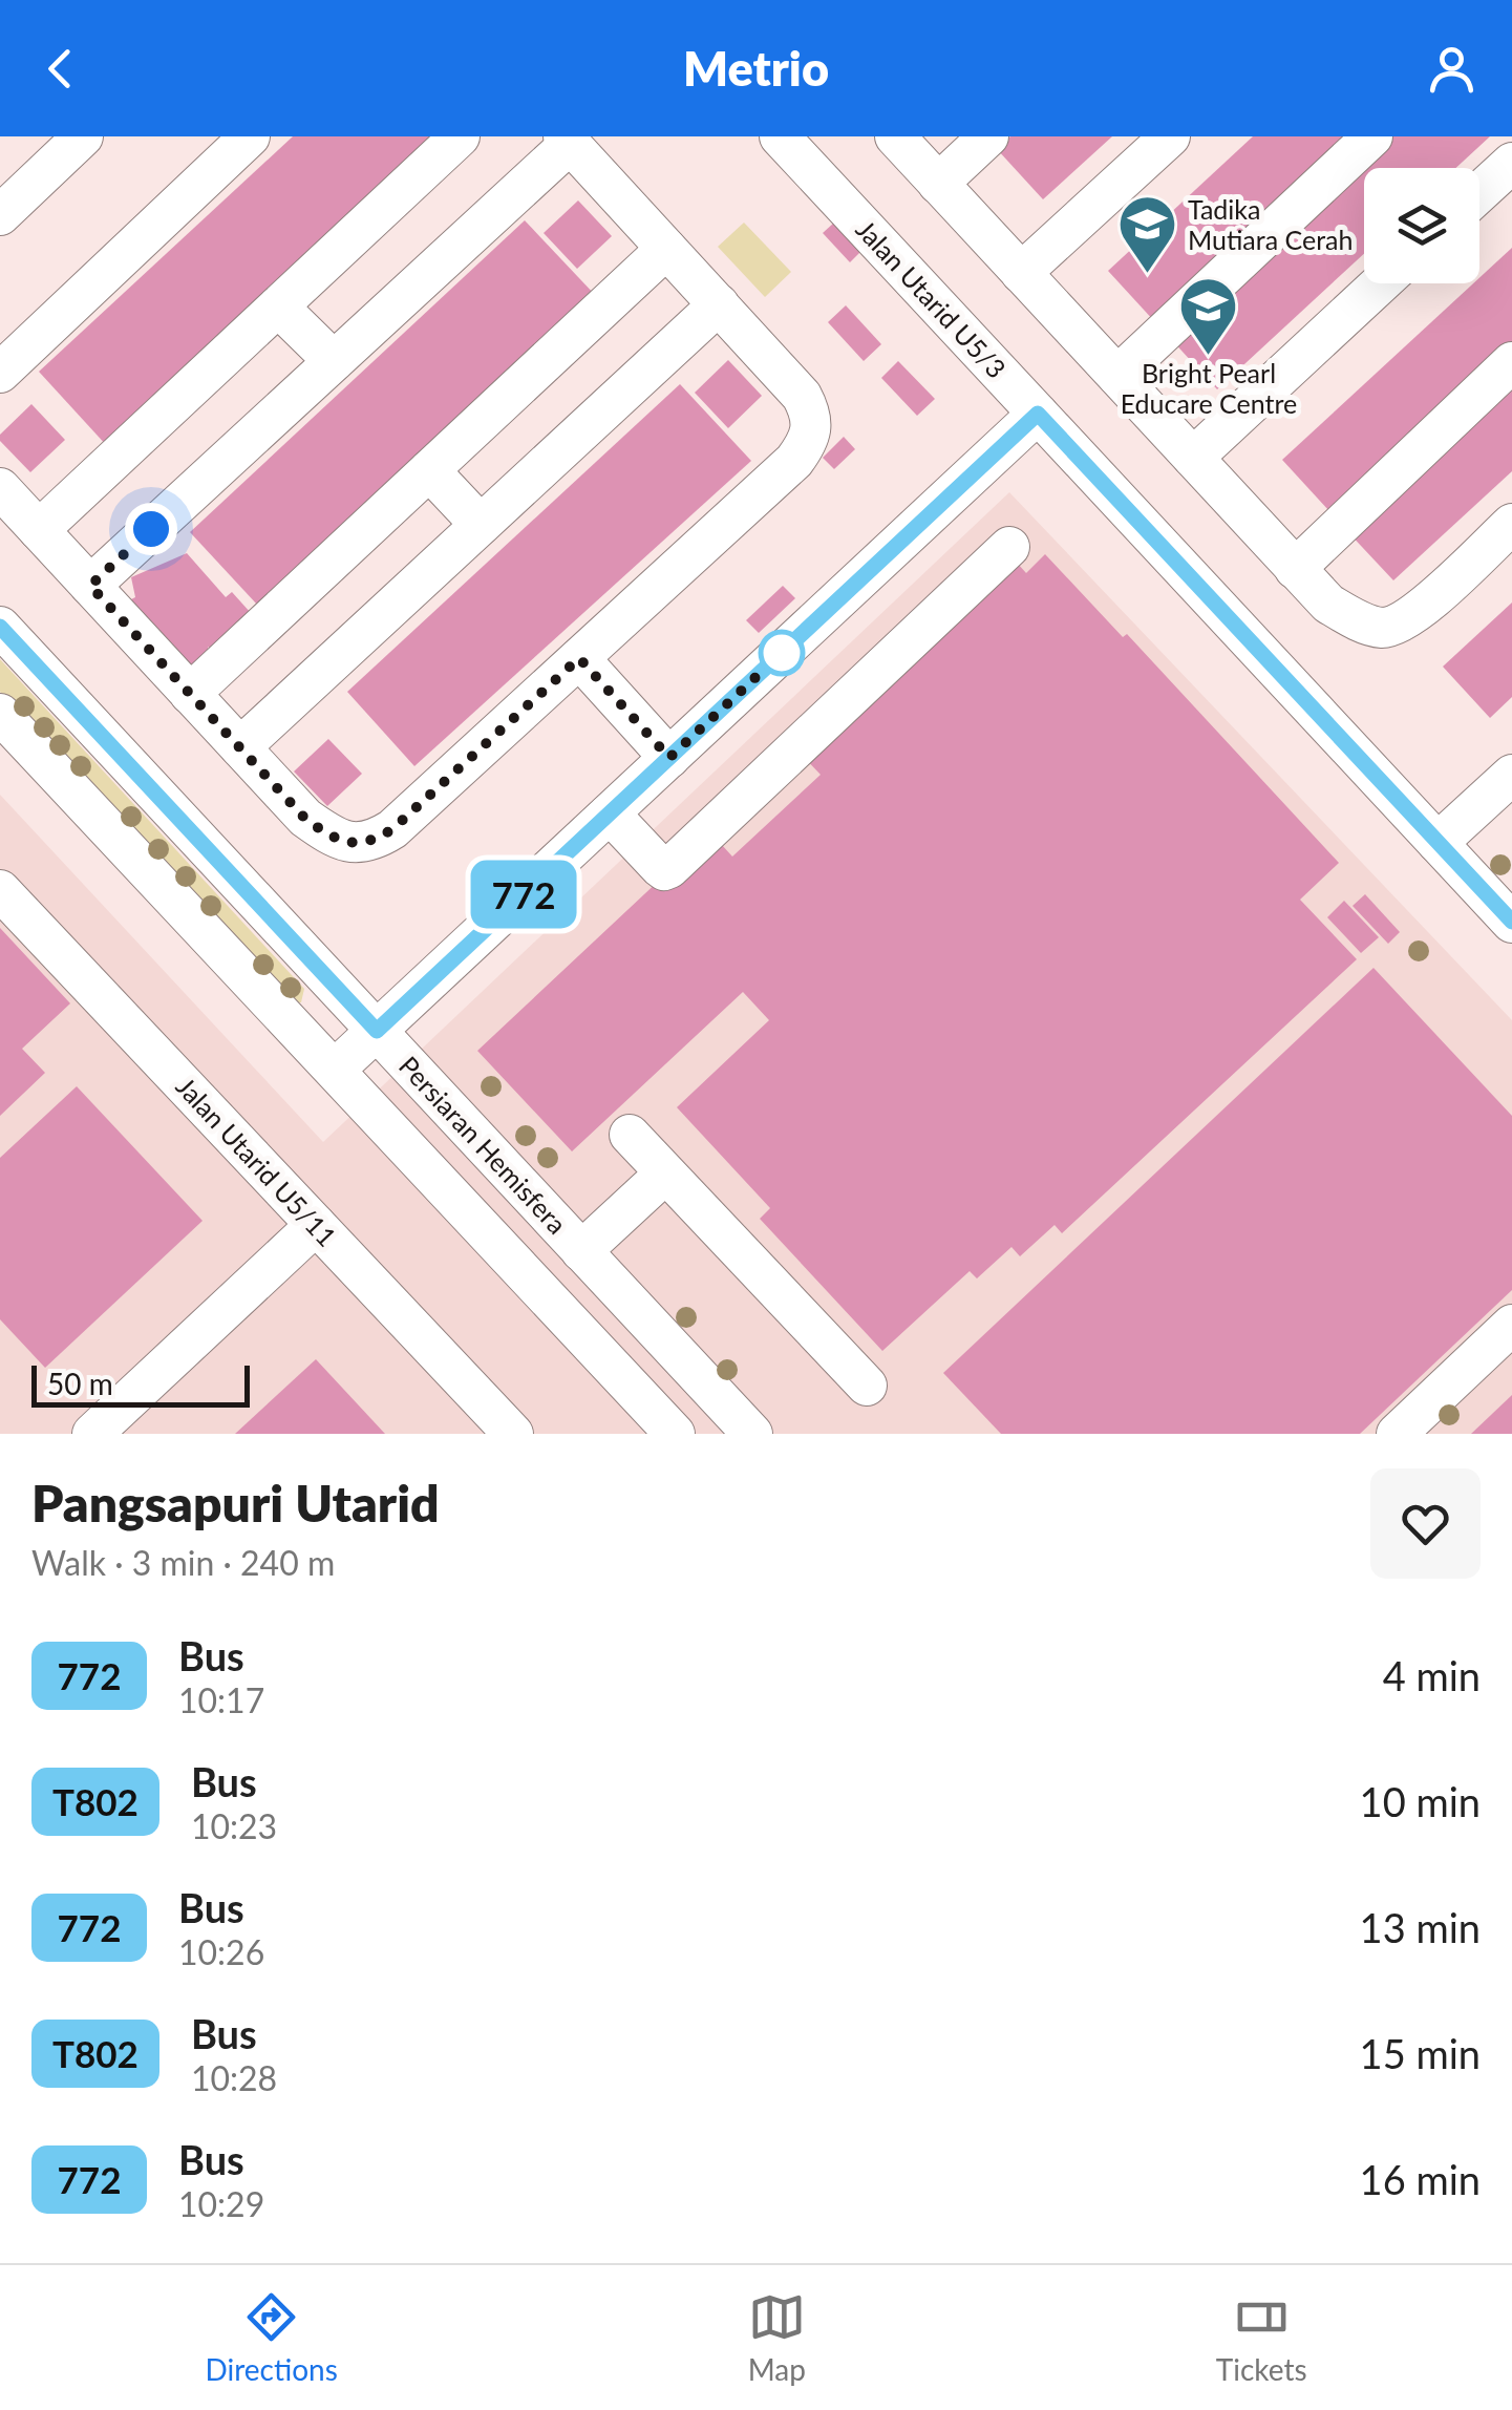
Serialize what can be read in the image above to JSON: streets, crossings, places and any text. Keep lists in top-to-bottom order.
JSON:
{
  "streets": {
    "street": ["Jalan Utarid U5/3", "Persiaran Hemisfera", "Jalan Utarid U5/11"]
  },
  "places": {
    "school or university": ["Tadika Mutiara Cerah", "Bright Pearl Educare Centre"]
  },
  "lines": ["bus line 772"],
  "scale_bar": "50 m",
  "page": {
    "header": "Metrio",
    "on_map": "772",
    "scale": "50 m",
    "heading": ["Pangsapuri Utarid", "Walk · 3 min · 240 m"],
    "list": [
      {
        "mark": "772",
        "name": "Bus",
        "note": "10:17",
        "value": "4 min"
      },
      {
        "mark": "T802",
        "name": "Bus",
        "note": "10:23",
        "value": "10 min"
      },
      {
        "mark": "772",
        "name": "Bus",
        "note": "10:26",
        "value": "13 min"
      },
      {
        "mark": "T802",
        "name": "Bus",
        "note": "10:28",
        "value": "15 min"
      },
      {
        "mark": "772",
        "name": "Bus",
        "note": "10:29",
        "value": "16 min"
      }
    ],
    "tabs": ["Directions", "Map", "Tickets"]
  }
}
